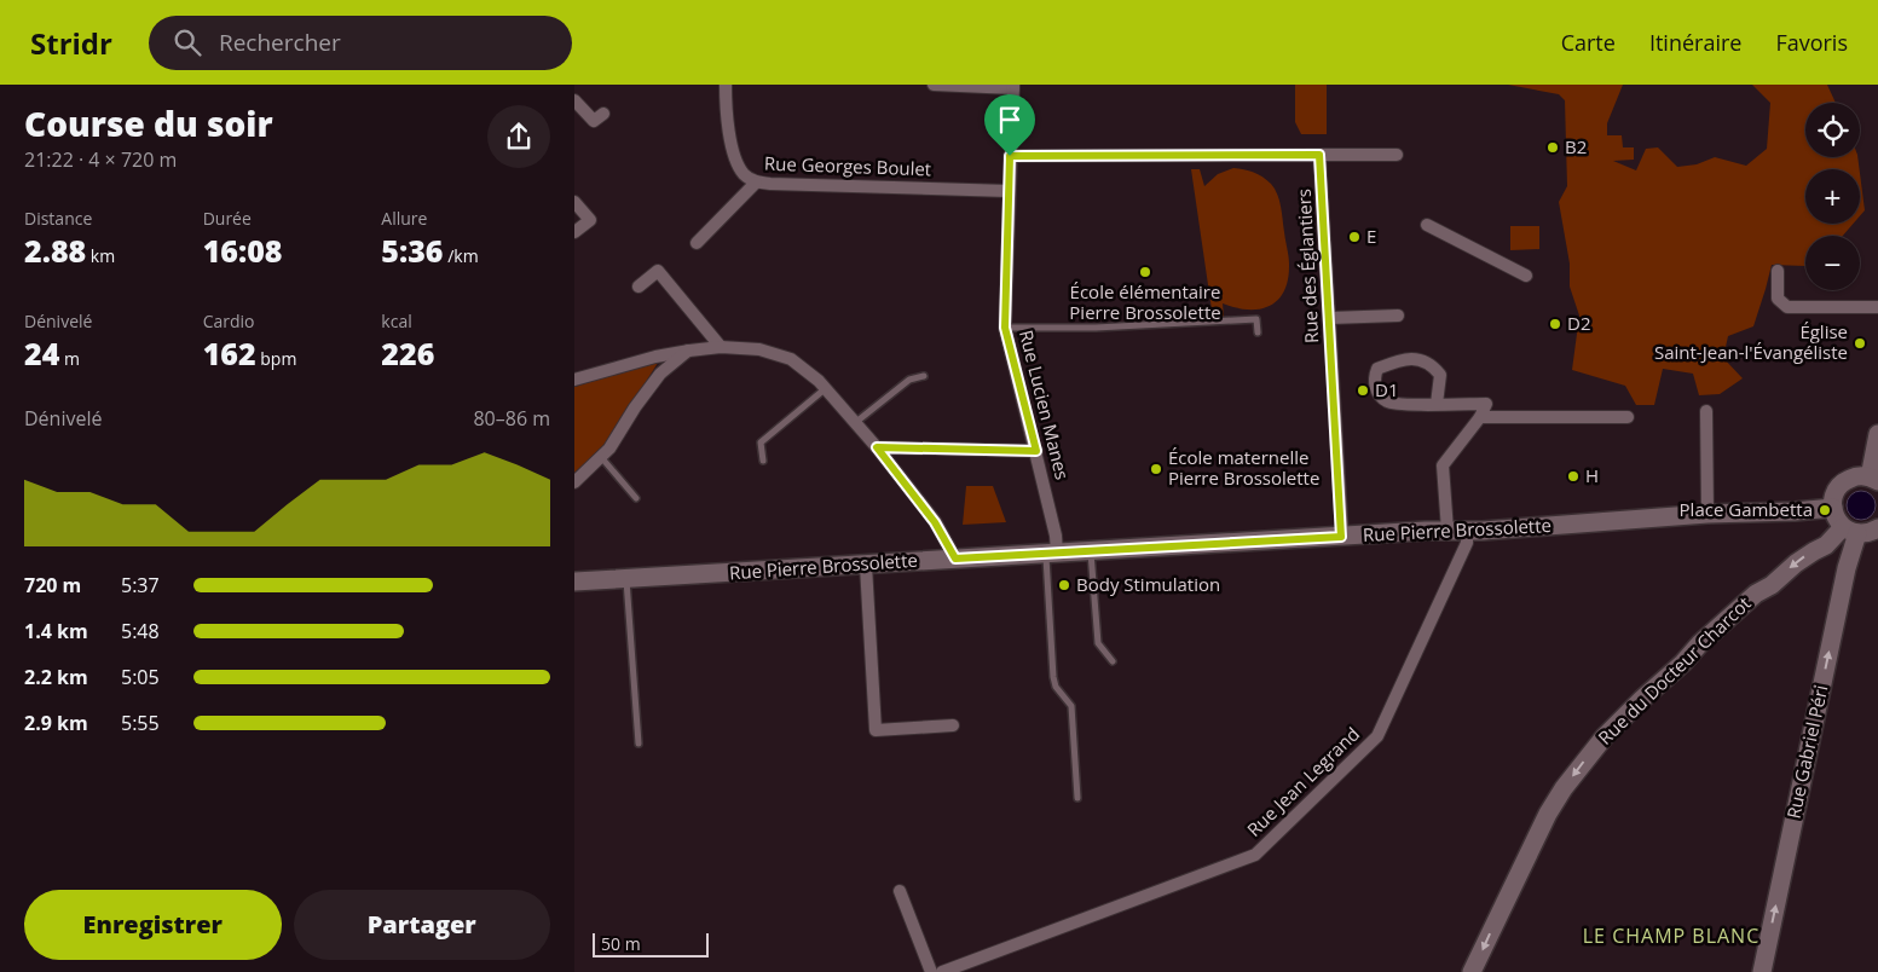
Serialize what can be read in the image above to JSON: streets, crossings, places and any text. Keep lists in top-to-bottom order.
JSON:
{
  "streets": {
    "street": [
      "Rue Georges Boulet",
      "Rue des Églantiers",
      "Rue Lucien Manes",
      "Rue Pierre Brossolette",
      "Rue du Docteur Charcot",
      "Rue Gabriel Péri",
      "Rue Jean Legrand"
    ]
  },
  "crossings": [
    ["Rue Georges Boulet", "Rue Lucien Manes"],
    ["Rue des Églantiers", "Rue Pierre Brossolette"],
    ["Rue Lucien Manes", "Rue Pierre Brossolette"],
    ["Rue Pierre Brossolette", "Rue Jean Legrand"],
    ["Rue du Docteur Charcot", "Rue Gabriel Péri"]
  ],
  "one_way": ["Rue du Docteur Charcot", "Rue Gabriel Péri"],
  "districts": ["LE CHAMP BLANC"],
  "places": [
    "B2",
    "E",
    "École élémentaire Pierre Brossolette",
    "D2",
    "Église Saint-Jean-l'Évangéliste",
    "D1",
    "École maternelle Pierre Brossolette",
    "H",
    "Place Gambetta",
    "Body Stimulation"
  ],
  "scale_bar": "50 m",
  "page": {
    "header": "Stridr",
    "search": "Rechercher",
    "nav": ["Carte", "Itinéraire", "Favoris"],
    "heading": ["Course du soir", "21:22 · 4 × 720 m"],
    "map_buttons": ["+", "−"],
    "stats": [
      ["Distance", "2.88 km"],
      ["Durée", "16:08"],
      ["Allure", "5:36 /km"],
      ["Dénivelé", "24 m"],
      ["Cardio", "162 bpm"],
      ["kcal", "226"]
    ],
    "chart": ["Dénivelé", "80–86 m"],
    "list": [
      {
        "name": "720 m",
        "note": "5:37"
      },
      {
        "name": "1.4 km",
        "note": "5:48"
      },
      {
        "name": "2.2 km",
        "note": "5:05"
      },
      {
        "name": "2.9 km",
        "note": "5:55"
      }
    ],
    "buttons": ["Enregistrer", "Partager"],
    "scale": "50 m"
  }
}
